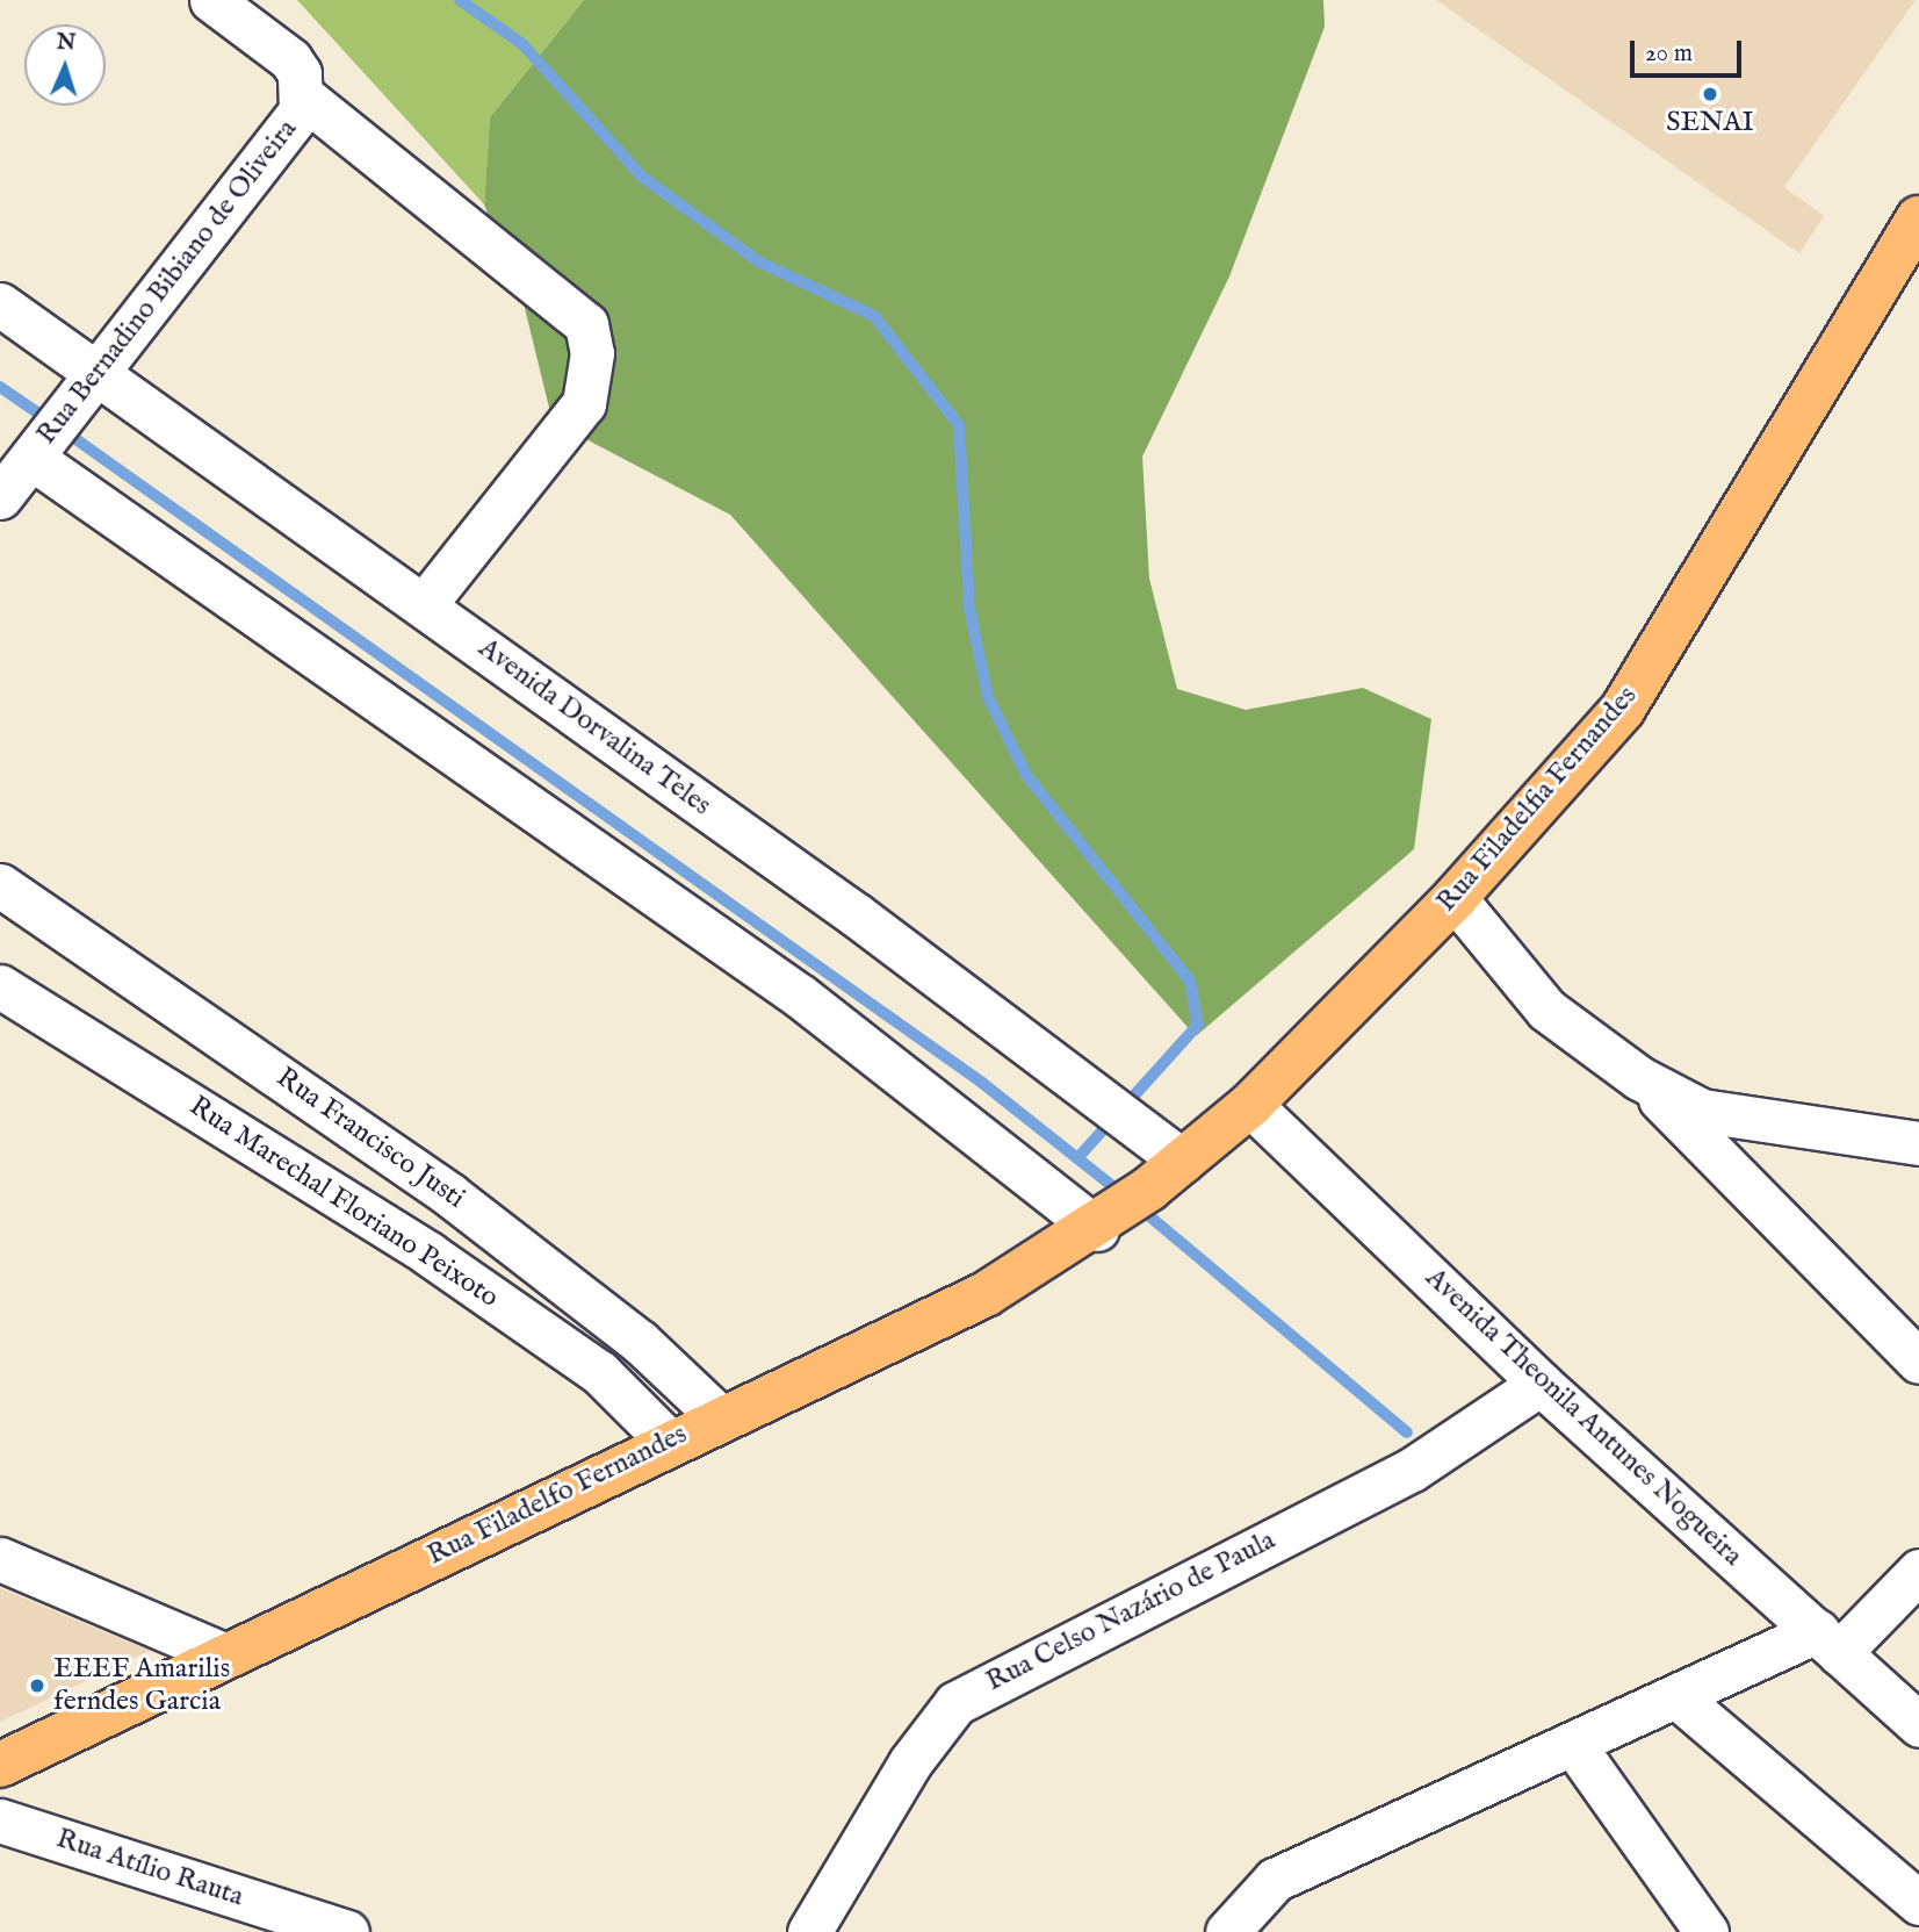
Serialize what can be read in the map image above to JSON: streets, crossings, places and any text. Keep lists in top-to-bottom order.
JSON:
{
  "streets": {
    "main road": ["Rua Filadelfia Fernandes", "Rua Filadelfo Fernandes"],
    "street": [
      "Rua Bernadino Bibiano de Oliveira",
      "Avenida Dorvalina Teles",
      "Rua Francisco Justi",
      "Rua Marechal Floriano Peixoto",
      "Avenida Theonila Antunes Nogueira",
      "Rua Celso Nazário de Paula",
      "Rua Atílio Rauta"
    ]
  },
  "crossings": [
    ["Rua Bernadino Bibiano de Oliveira", "Avenida Dorvalina Teles"],
    ["Avenida Dorvalina Teles", "Rua Filadelfia Fernandes"],
    ["Avenida Dorvalina Teles", "Rua Filadelfo Fernandes"],
    ["Rua Filadelfia Fernandes", "Avenida Theonila Antunes Nogueira"],
    ["Rua Filadelfia Fernandes", "Rua Filadelfo Fernandes"],
    ["Rua Francisco Justi", "Rua Filadelfo Fernandes"],
    ["Rua Marechal Floriano Peixoto", "Rua Filadelfo Fernandes"],
    ["Avenida Theonila Antunes Nogueira", "Rua Celso Nazário de Paula"]
  ],
  "places": ["SENAI", "EEEF Amarilis ferndes Garcia"],
  "scale_bar": "20 m",
  "north": "top"
}
